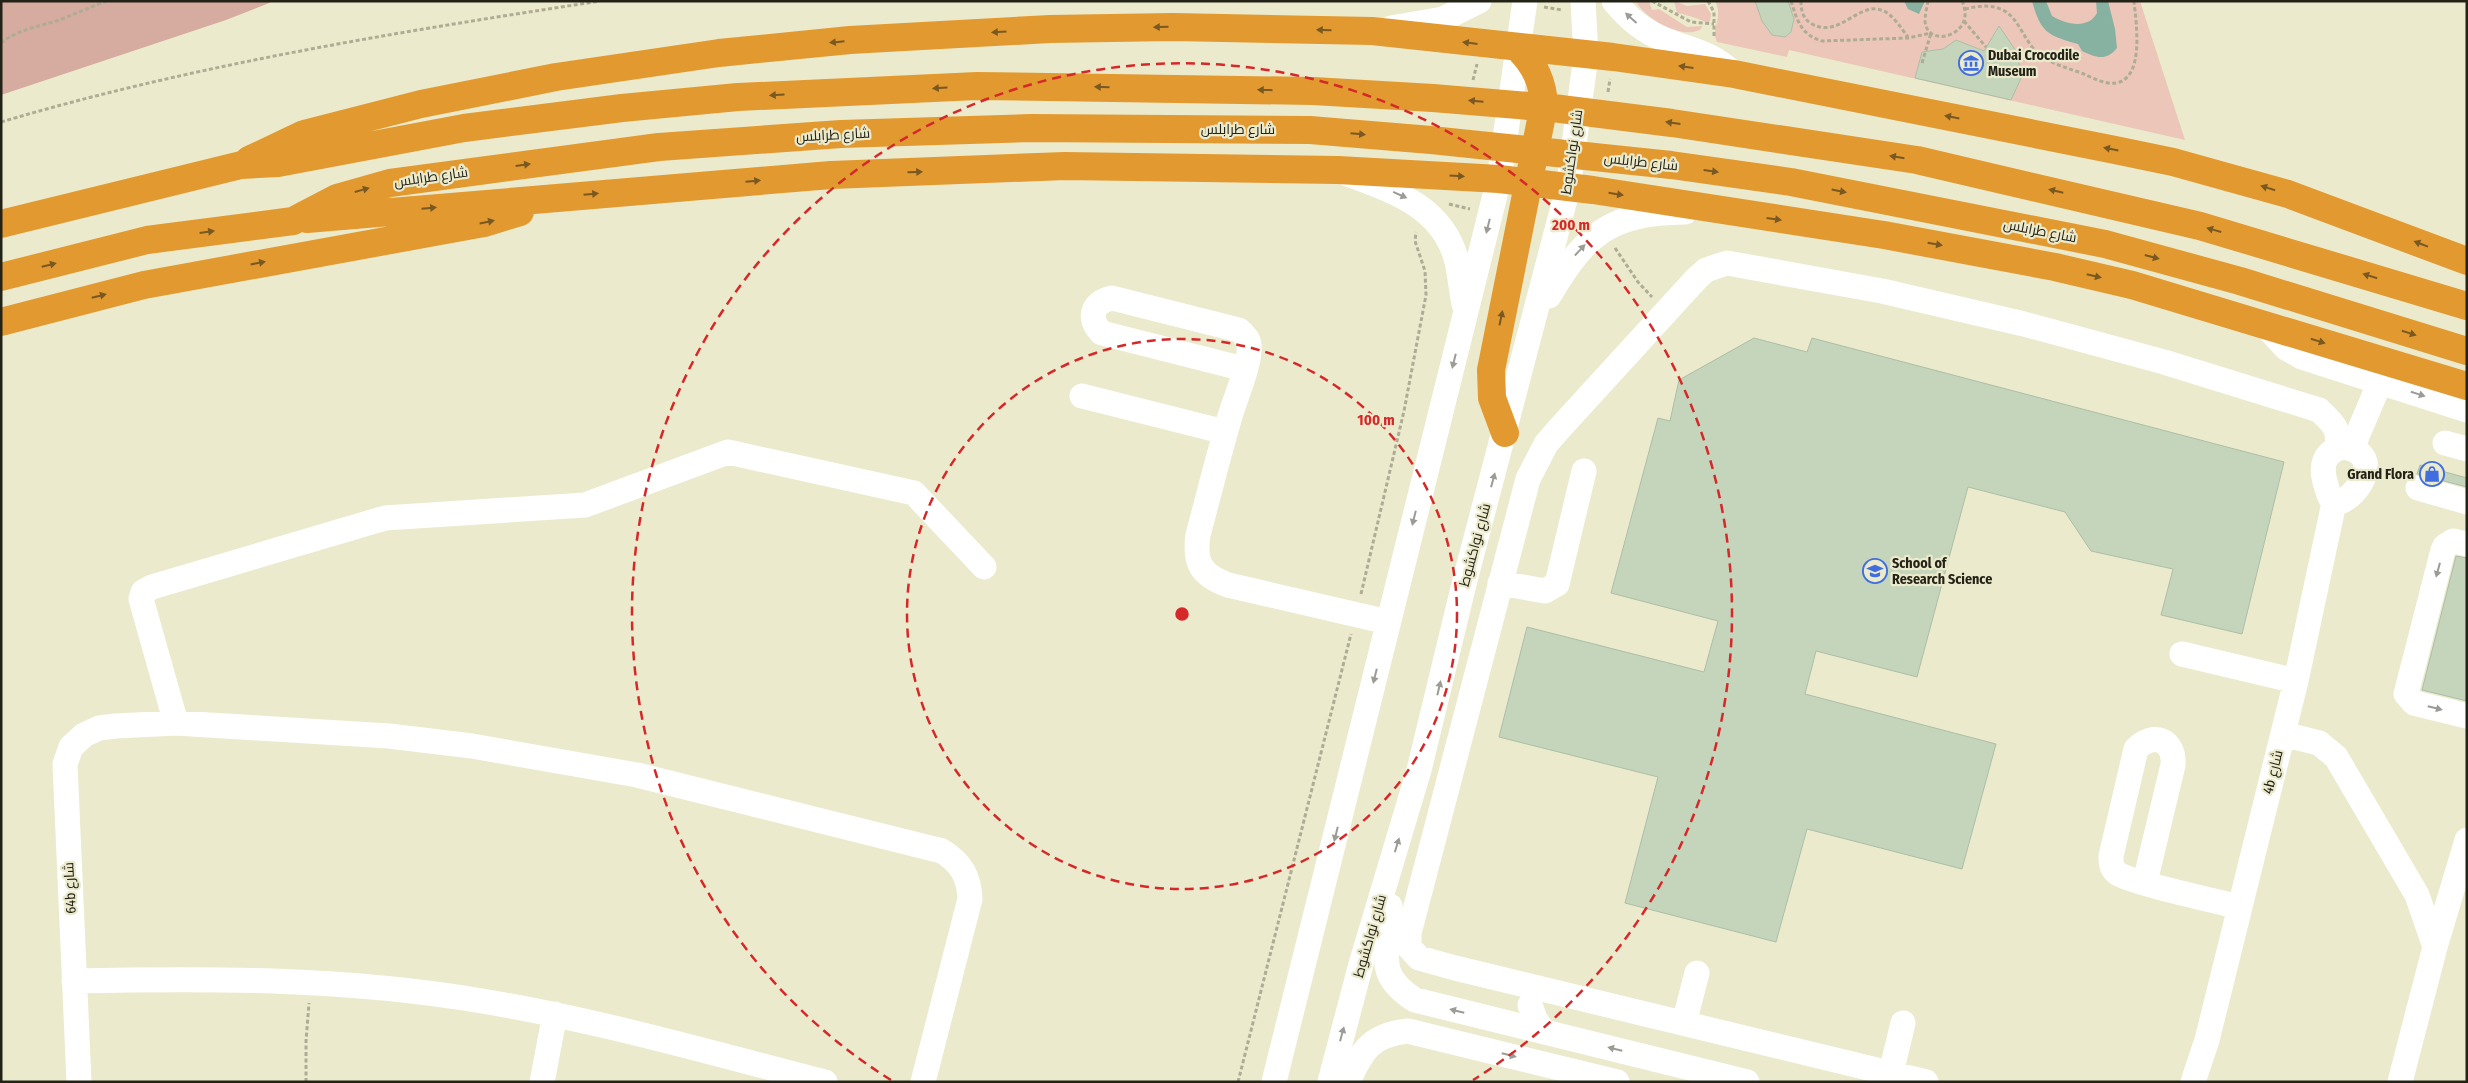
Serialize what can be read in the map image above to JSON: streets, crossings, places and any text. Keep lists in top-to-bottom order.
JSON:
{
  "streets": {
    "highway": ["شارع طرابلس"],
    "street": ["شارع نواكشوط", "4b شارع", "64b شارع"]
  },
  "places": {
    "museum": ["Dubai Crocodile Museum"],
    "shop": ["Grand Flora"],
    "school or university": ["School of Research Science"]
  },
  "rings": ["200 m", "100 m"]
}
